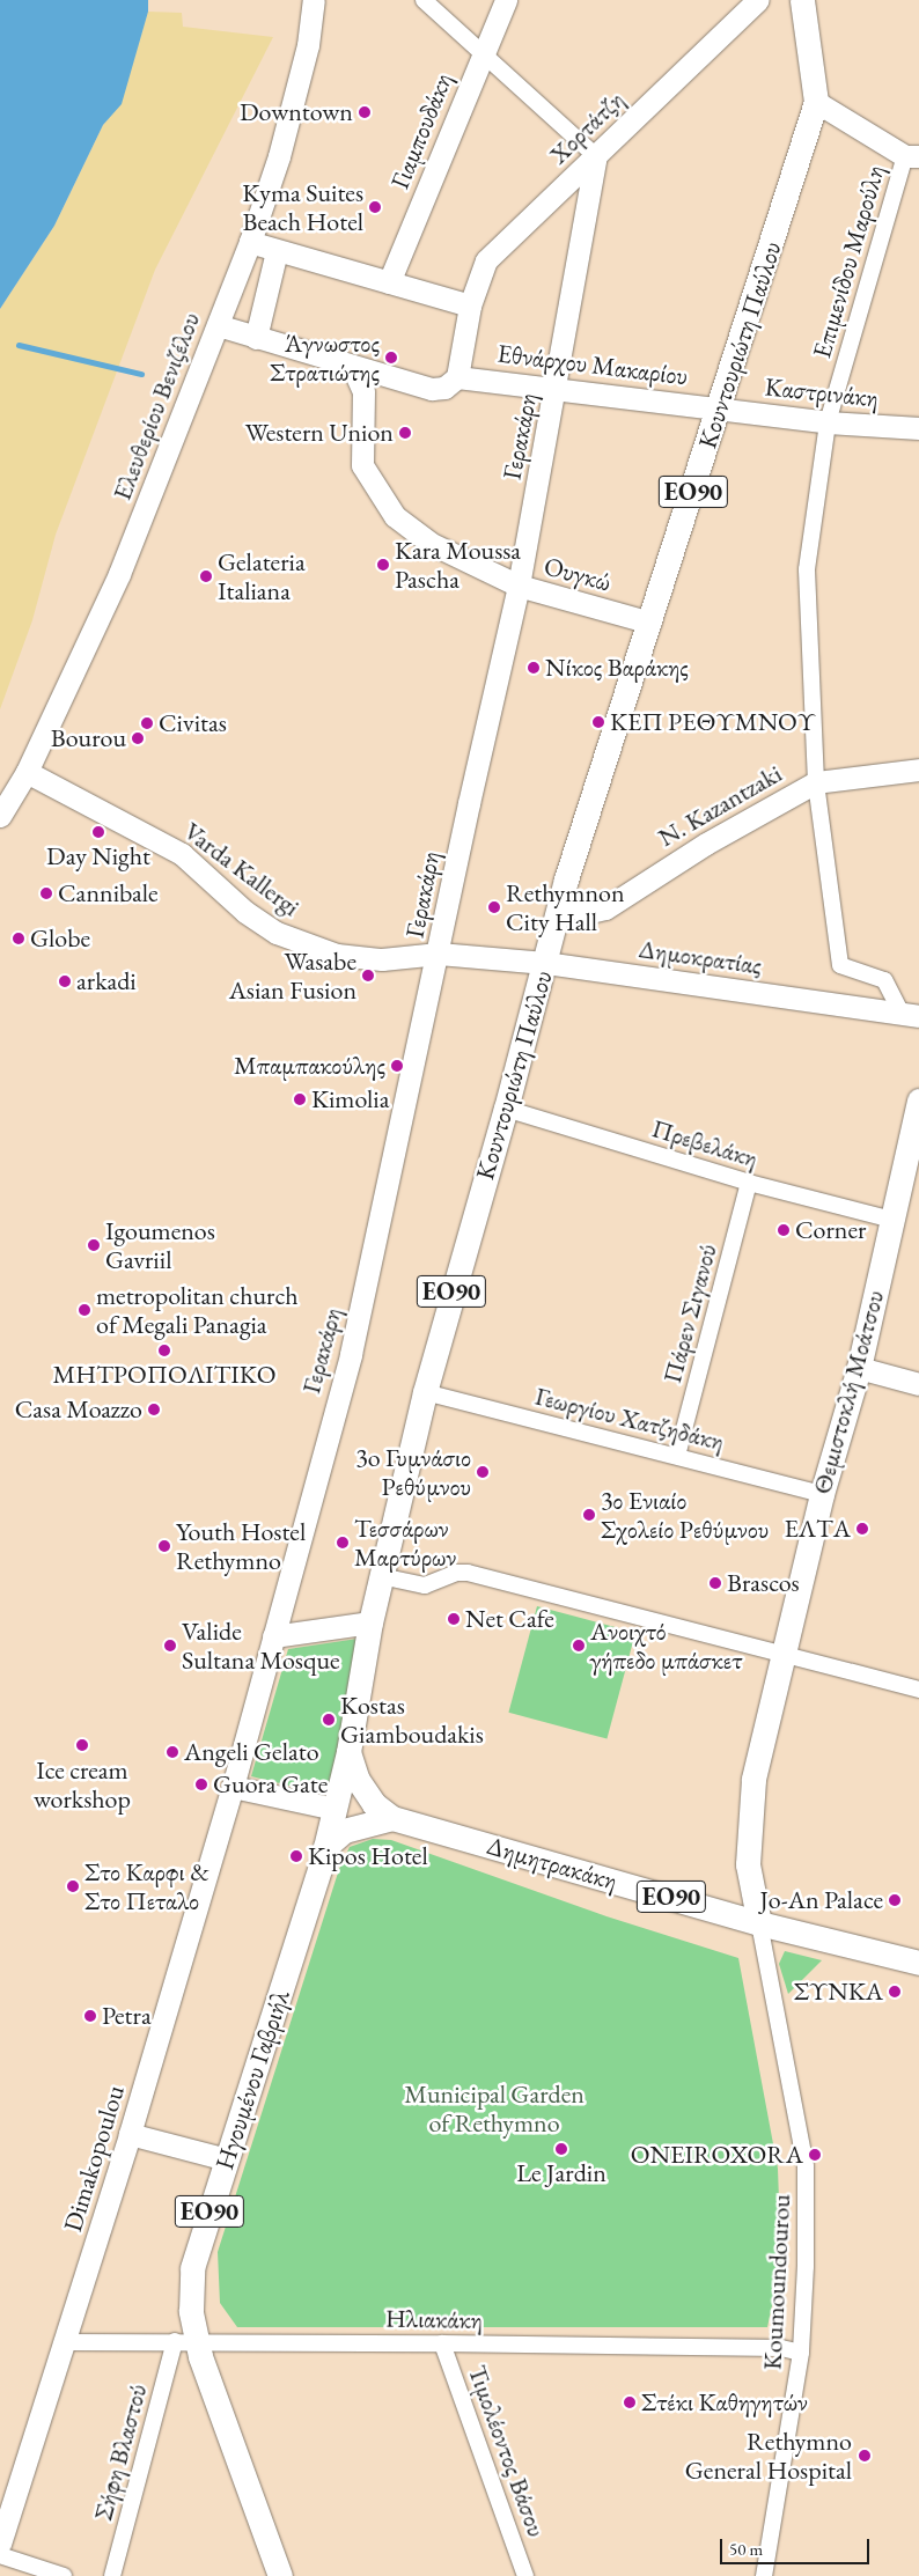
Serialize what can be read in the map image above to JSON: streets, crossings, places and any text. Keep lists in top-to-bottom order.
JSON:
{
  "streets": {
    "main road": [
      "Κουντουριώτη Παύλου",
      "ΕΟ90",
      "Θεμιστοκλή Μοάτσου",
      "Δημητρακάκη",
      "Ηγουμένου Γαβριήλ"
    ],
    "street": [
      "Χορτάτζη",
      "Γιαμπουδάκη",
      "Επιμενίδου Μαρούλη",
      "Εθνάρχου Μακαρίου",
      "Καστρινάκη",
      "Ελευθερίου Βενιζέλου",
      "Γερακάρη",
      "Ουγκώ",
      "N. Kazantzaki",
      "Varda Kallergi",
      "Δημοκρατίας",
      "Πρεβελάκη",
      "Πάρεν Σιγανού",
      "Γεωργίου Χατζηδάκη",
      "Dimakopoulou",
      "Koumoundourou",
      "Ηλιακάκη",
      "Τιμολέοντος Βάσου",
      "Σήφη Βλαστού"
    ]
  },
  "crossings": [
    ["Χορτάτζη", "Εθνάρχου Μακαρίου"],
    ["Χορτάτζη", "Γερακάρη"],
    ["Επιμενίδου Μαρούλη", "Καστρινάκη"],
    ["Επιμενίδου Μαρούλη", "N. Kazantzaki"],
    ["Επιμενίδου Μαρούλη", "Δημοκρατίας"],
    ["Κουντουριώτη Παύλου", "Εθνάρχου Μακαρίου"],
    ["Κουντουριώτη Παύλου", "Καστρινάκη"],
    ["Κουντουριώτη Παύλου", "ΕΟ90"],
    ["Κουντουριώτη Παύλου", "Ουγκώ"],
    ["Κουντουριώτη Παύλου", "N. Kazantzaki"],
    ["Κουντουριώτη Παύλου", "Δημοκρατίας"],
    ["Κουντουριώτη Παύλου", "Πρεβελάκη"],
    ["Κουντουριώτη Παύλου", "Γεωργίου Χατζηδάκη"],
    ["Εθνάρχου Μακαρίου", "Καστρινάκη"],
    ["Εθνάρχου Μακαρίου", "Γερακάρη"],
    ["Ελευθερίου Βενιζέλου", "Varda Kallergi"],
    ["Γερακάρη", "Ουγκώ"],
    ["Γερακάρη", "Varda Kallergi"],
    ["Γερακάρη", "Δημοκρατίας"],
    ["ΕΟ90", "Δημητρακάκη"],
    ["ΕΟ90", "Ηγουμένου Γαβριήλ"],
    ["Varda Kallergi", "Δημοκρατίας"],
    ["Πρεβελάκη", "Πάρεν Σιγανού"],
    ["Πρεβελάκη", "Θεμιστοκλή Μοάτσου"],
    ["Πάρεν Σιγανού", "Γεωργίου Χατζηδάκη"],
    ["Θεμιστοκλή Μοάτσου", "Γεωργίου Χατζηδάκη"],
    ["Θεμιστοκλή Μοάτσου", "Δημητρακάκη"],
    ["Θεμιστοκλή Μοάτσου", "Koumoundourou"],
    ["Δημητρακάκη", "Koumoundourou"],
    ["Ηγουμένου Γαβριήλ", "Ηλιακάκη"],
    ["Ηγουμένου Γαβριήλ", "Σήφη Βλαστού"],
    ["Dimakopoulou", "Ηλιακάκη"],
    ["Koumoundourou", "Ηλιακάκη"],
    ["Ηλιακάκη", "Τιμολέοντος Βάσου"],
    ["Ηλιακάκη", "Σήφη Βλαστού"]
  ],
  "parks": ["Municipal Garden of Rethymno"],
  "places": [
    "Downtown",
    "Kyma Suites Beach Hotel",
    "Άγνωστος Στρατιώτης",
    "Western Union",
    "Kara Moussa Pascha",
    "Gelateria Italiana",
    "Νίκος Βαράκης",
    "ΚΕΠ ΡΕΘΥΜΝΟΥ",
    "Civitas",
    "Bourou",
    "Day Night",
    "Cannibale",
    "Rethymnon City Hall",
    "Globe",
    "Wasabe Asian Fusion",
    "arkadi",
    "Μπαμπακούλης",
    "Kimolia",
    "Corner",
    "Igoumenos Gavriil",
    "metropolitan church of Megali Panagia",
    "ΜΗΤΡΟΠΟΛΙΤΙΚΟ",
    "Casa Moazzo",
    "3o Γυμνάσιο Ρεθύμνου",
    "3ο Ενιαίο Σχολείο Ρεθύμνου",
    "ΕΛΤΑ",
    "Τεσσάρων Μαρτύρων",
    "Youth Hostel Rethymno",
    "Brascos",
    "Net Cafe",
    "Valide Sultana Mosque",
    "Ανοιχτό γήπεδο μπάσκετ",
    "Kostas Giamboudakis",
    "Ice cream workshop",
    "Angeli Gelato",
    "Guora Gate",
    "Kipos Hotel",
    "Στο Καρφι & Στο Πεταλο",
    "Jo-An Palace",
    "ΣΥΝΚΑ",
    "Petra",
    "Le Jardin",
    "ONEIROXORA",
    "Στέκι Καθηγητών",
    "Rethymno General Hospital"
  ],
  "scale_bar": "50 m"
}
